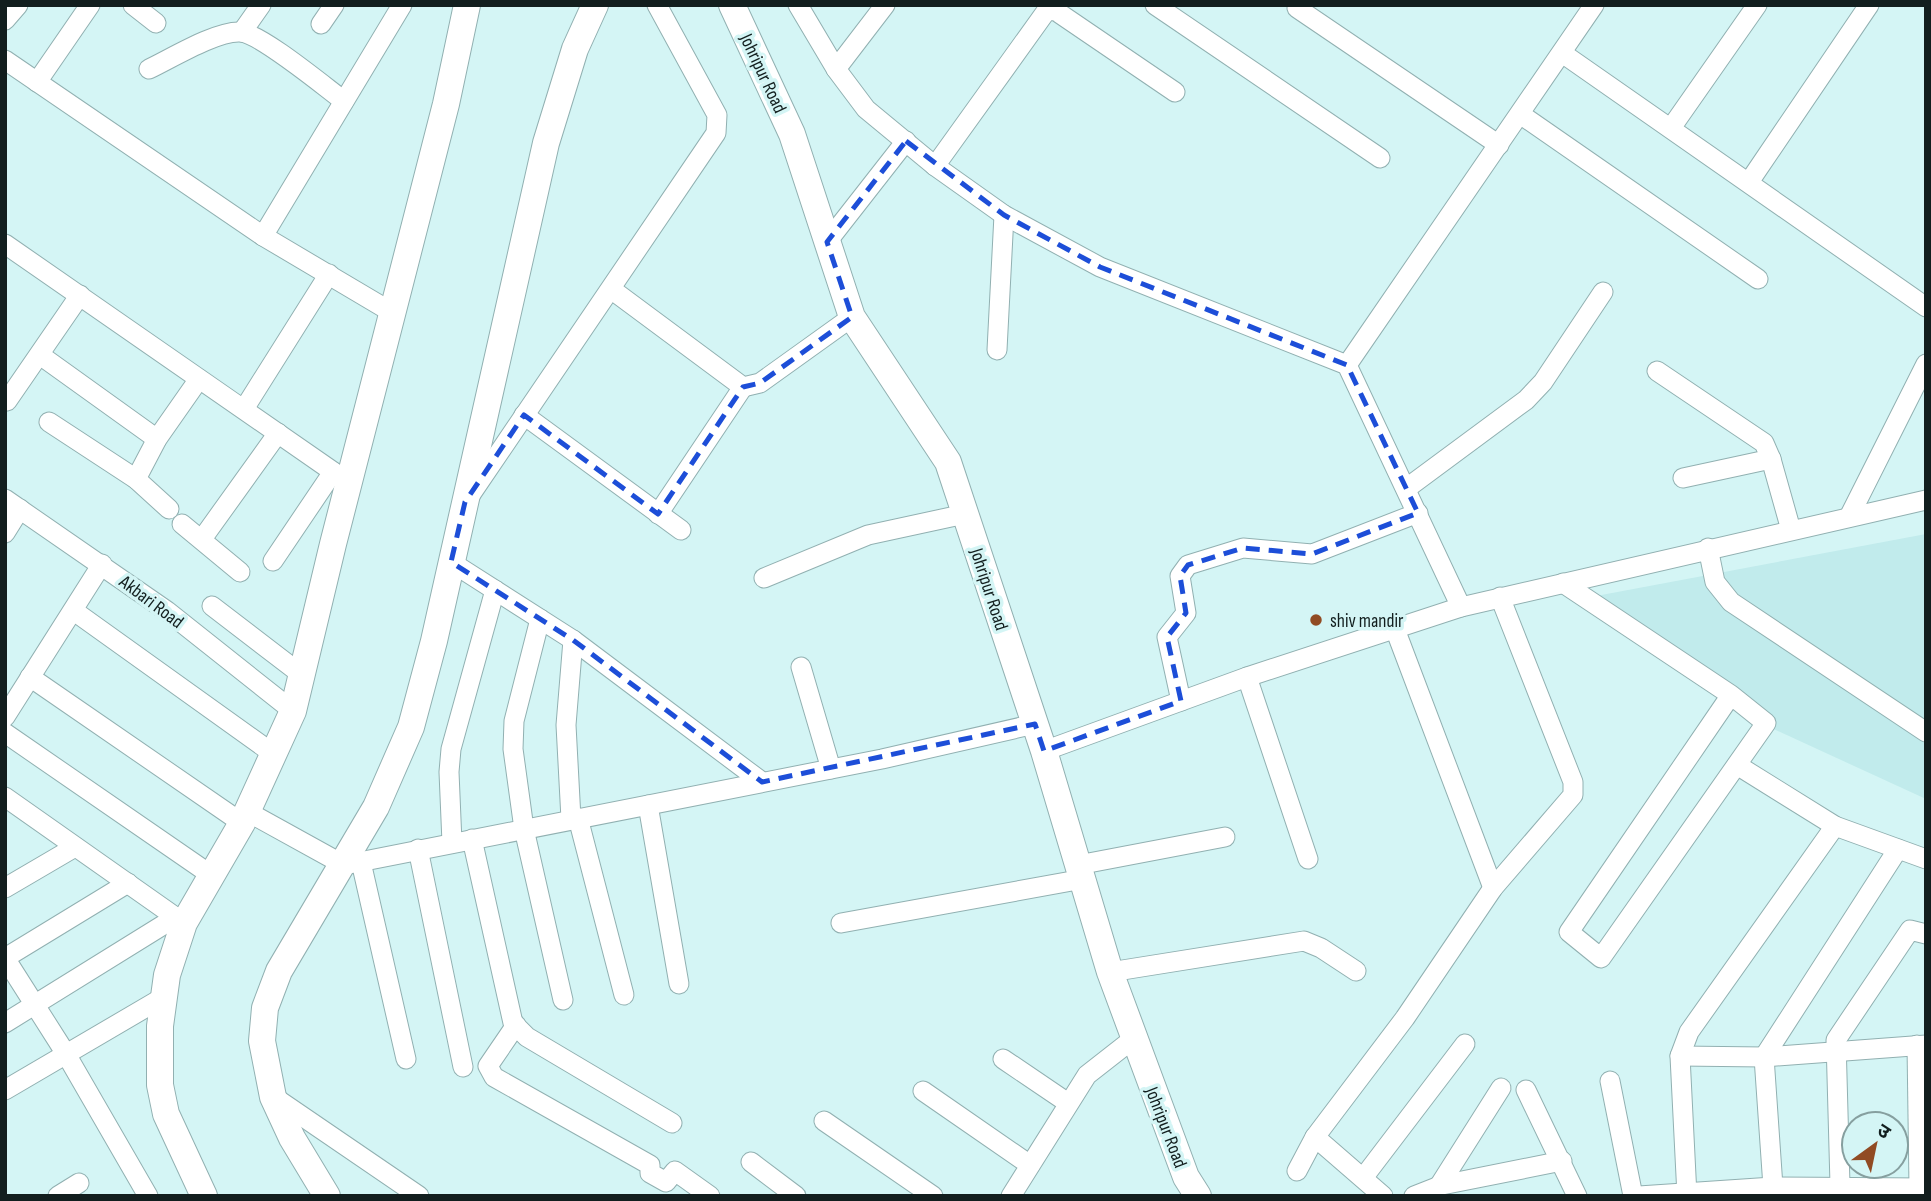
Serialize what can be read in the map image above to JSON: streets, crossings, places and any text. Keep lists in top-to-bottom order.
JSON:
{
  "streets": {
    "street": ["Johripur Road", "Akbari Road"]
  },
  "places": ["shiv mandir"],
  "north": "top right"
}
